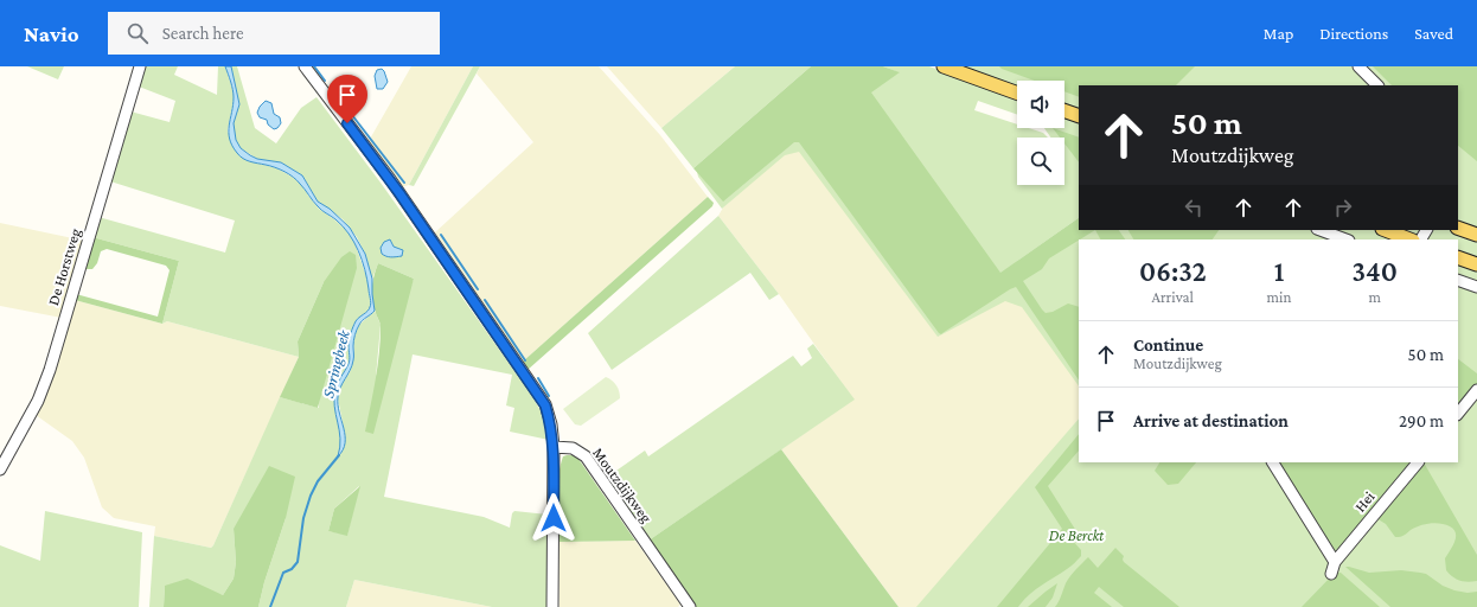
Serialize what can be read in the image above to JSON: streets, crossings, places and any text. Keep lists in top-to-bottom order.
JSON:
{
  "streets": {
    "street": ["De Horstweg", "Moutzdijkweg", "Hei"]
  },
  "water": ["Springbeek"],
  "parks": ["De Berckt"],
  "page": {
    "header": "Navio",
    "search": "Search here",
    "nav": ["Map", "Directions", "Saved"],
    "turn": ["50 m", "Moutzdijkweg"],
    "eta": [
      "06:32",
      "Arrival",
      "1",
      "min",
      "340",
      "m"
    ],
    "list": [
      {
        "name": "Continue",
        "note": "Moutzdijkweg",
        "value": "50 m"
      },
      {
        "name": "Arrive at destination",
        "value": "290 m"
      }
    ]
  }
}
